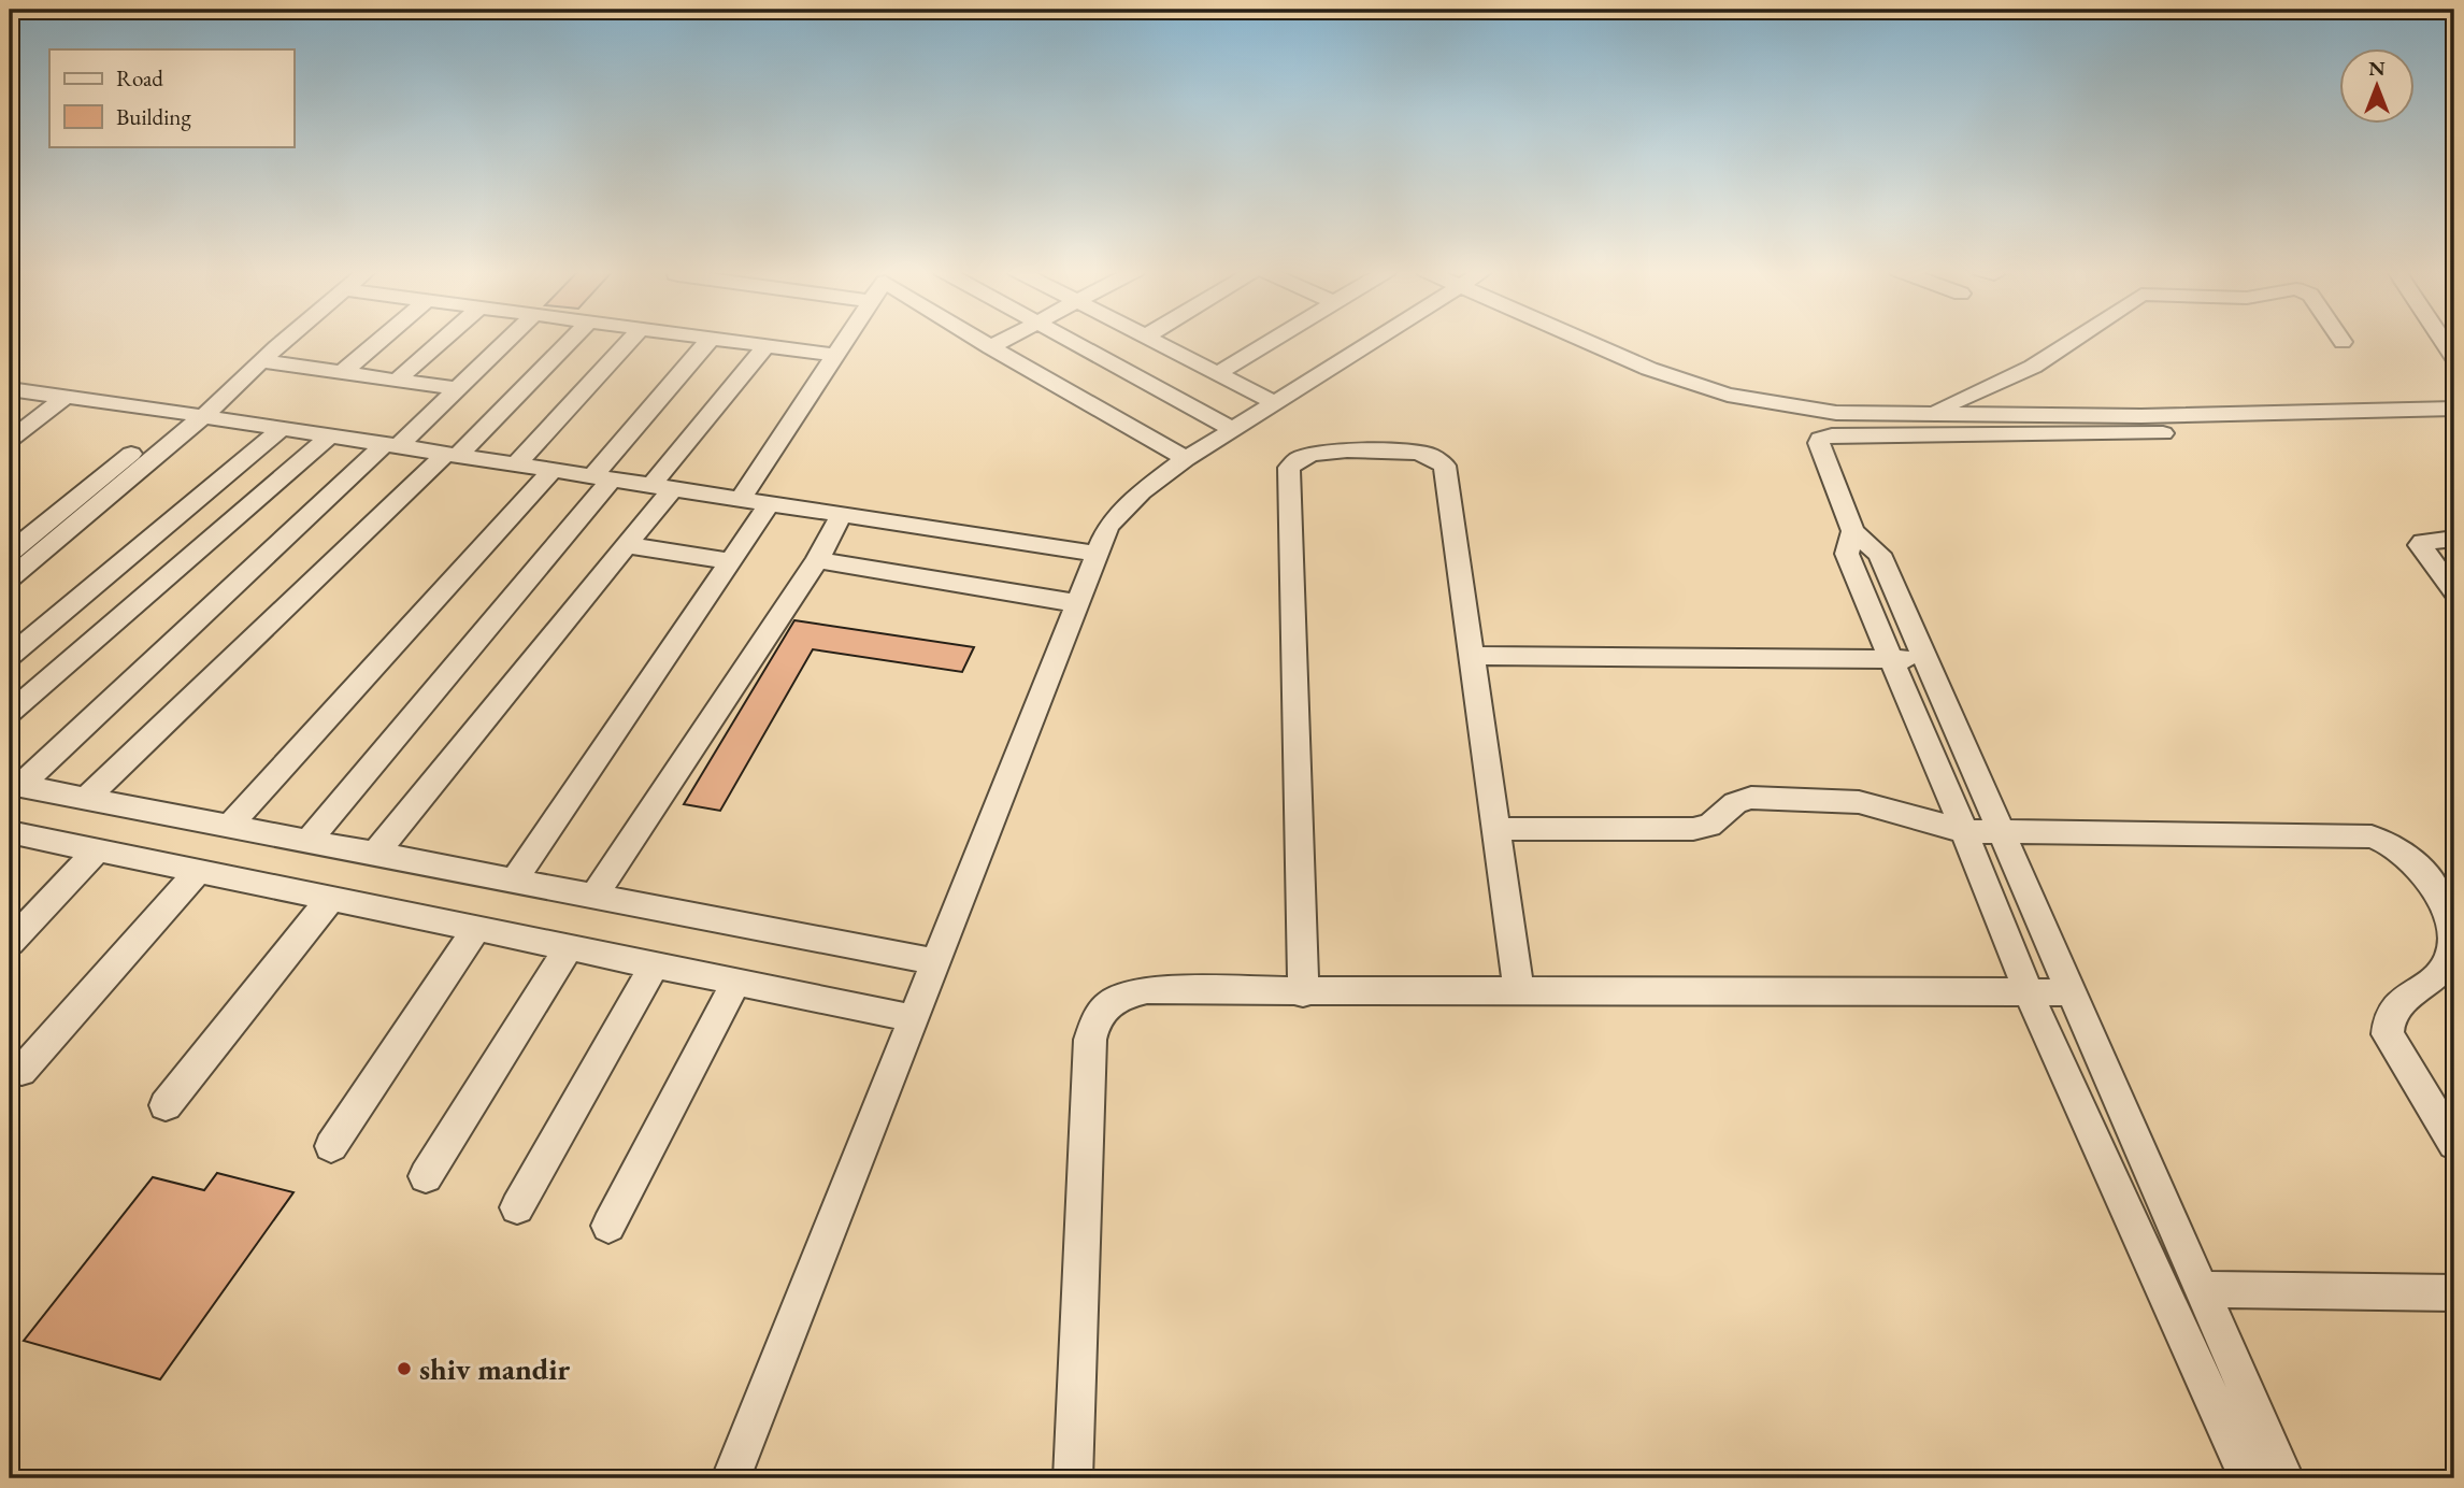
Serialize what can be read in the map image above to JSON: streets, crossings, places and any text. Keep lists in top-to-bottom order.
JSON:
{
  "places": ["shiv mandir"],
  "legend": ["Road", "Building"],
  "north": "top"
}
